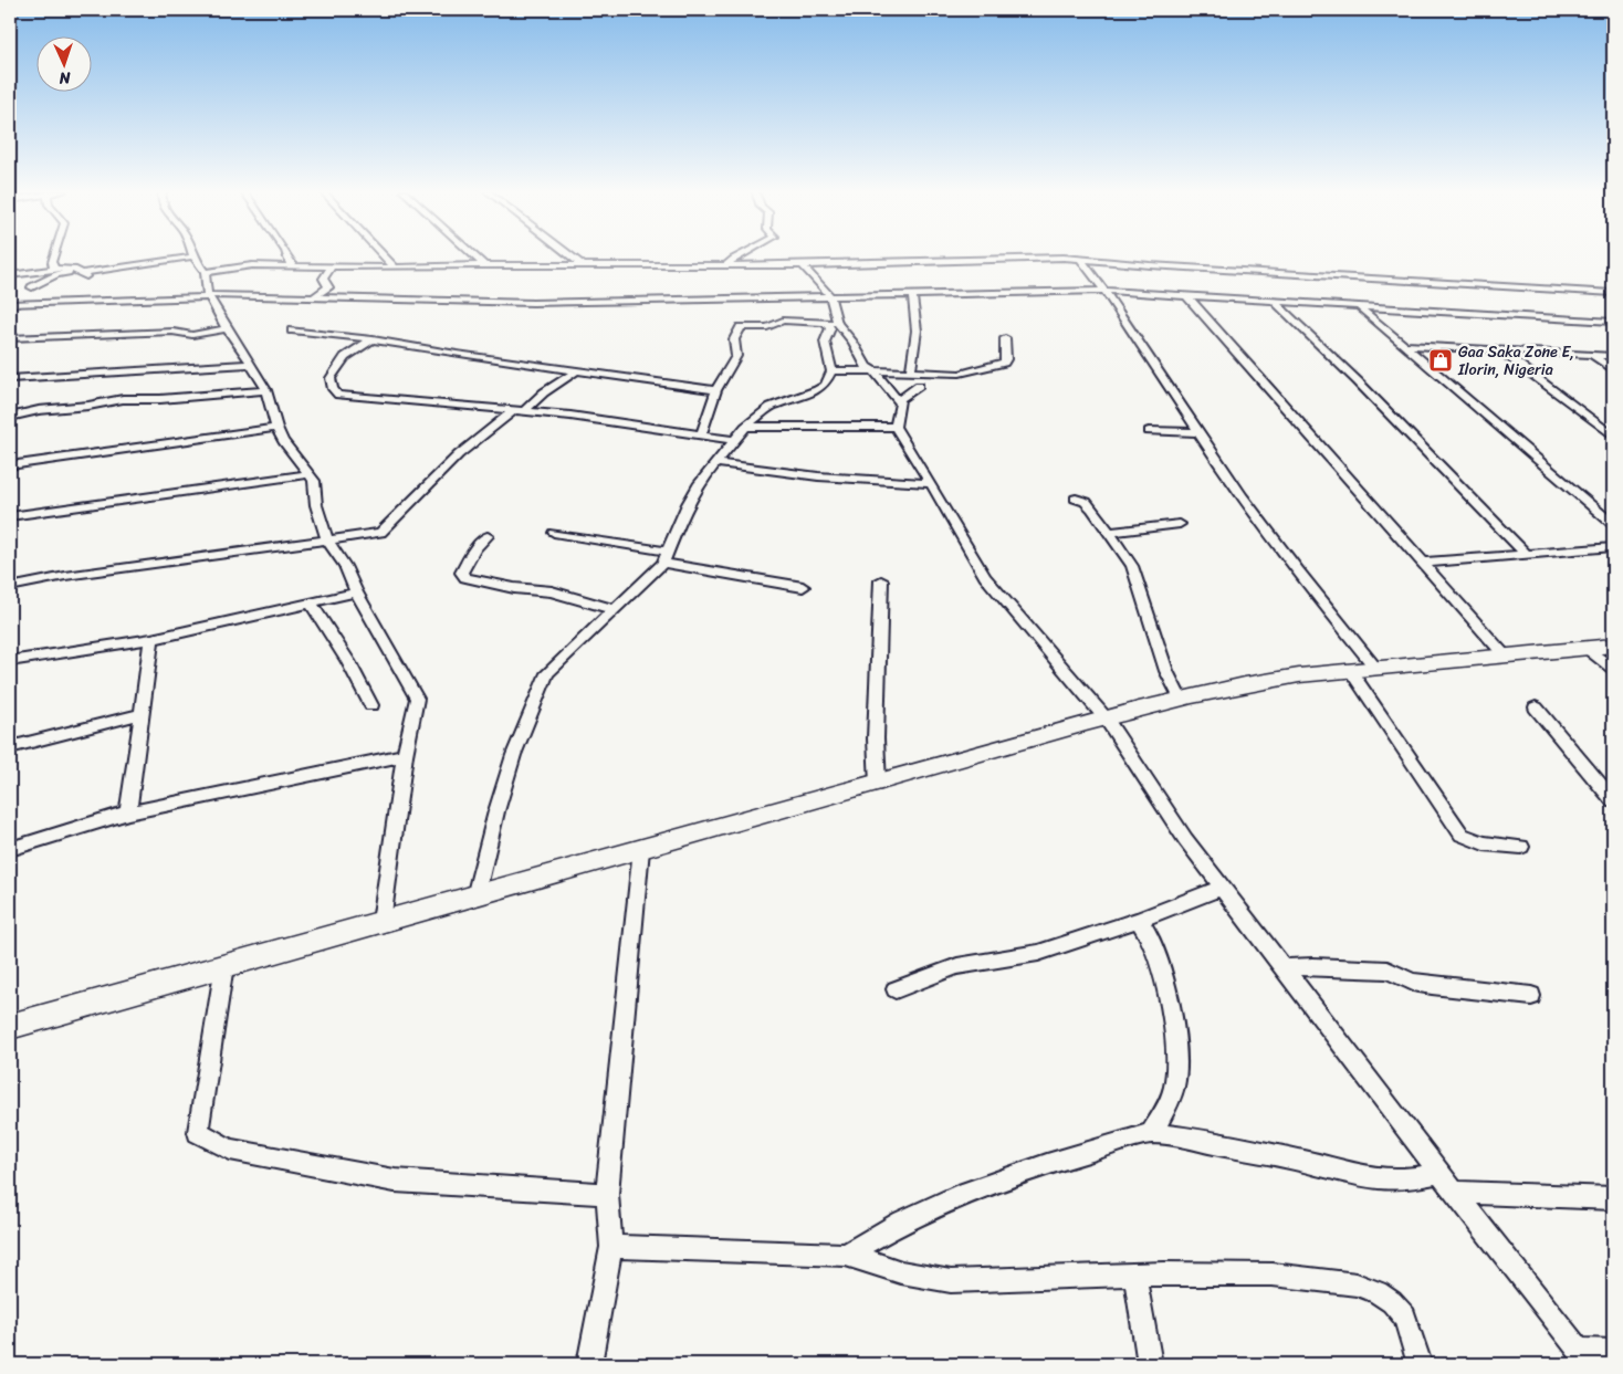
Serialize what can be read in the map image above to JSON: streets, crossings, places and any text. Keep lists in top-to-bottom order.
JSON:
{
  "places": {
    "shop": ["Gaa Saka Zone E, Ilorin, Nigeria"]
  },
  "north": "bottom"
}
